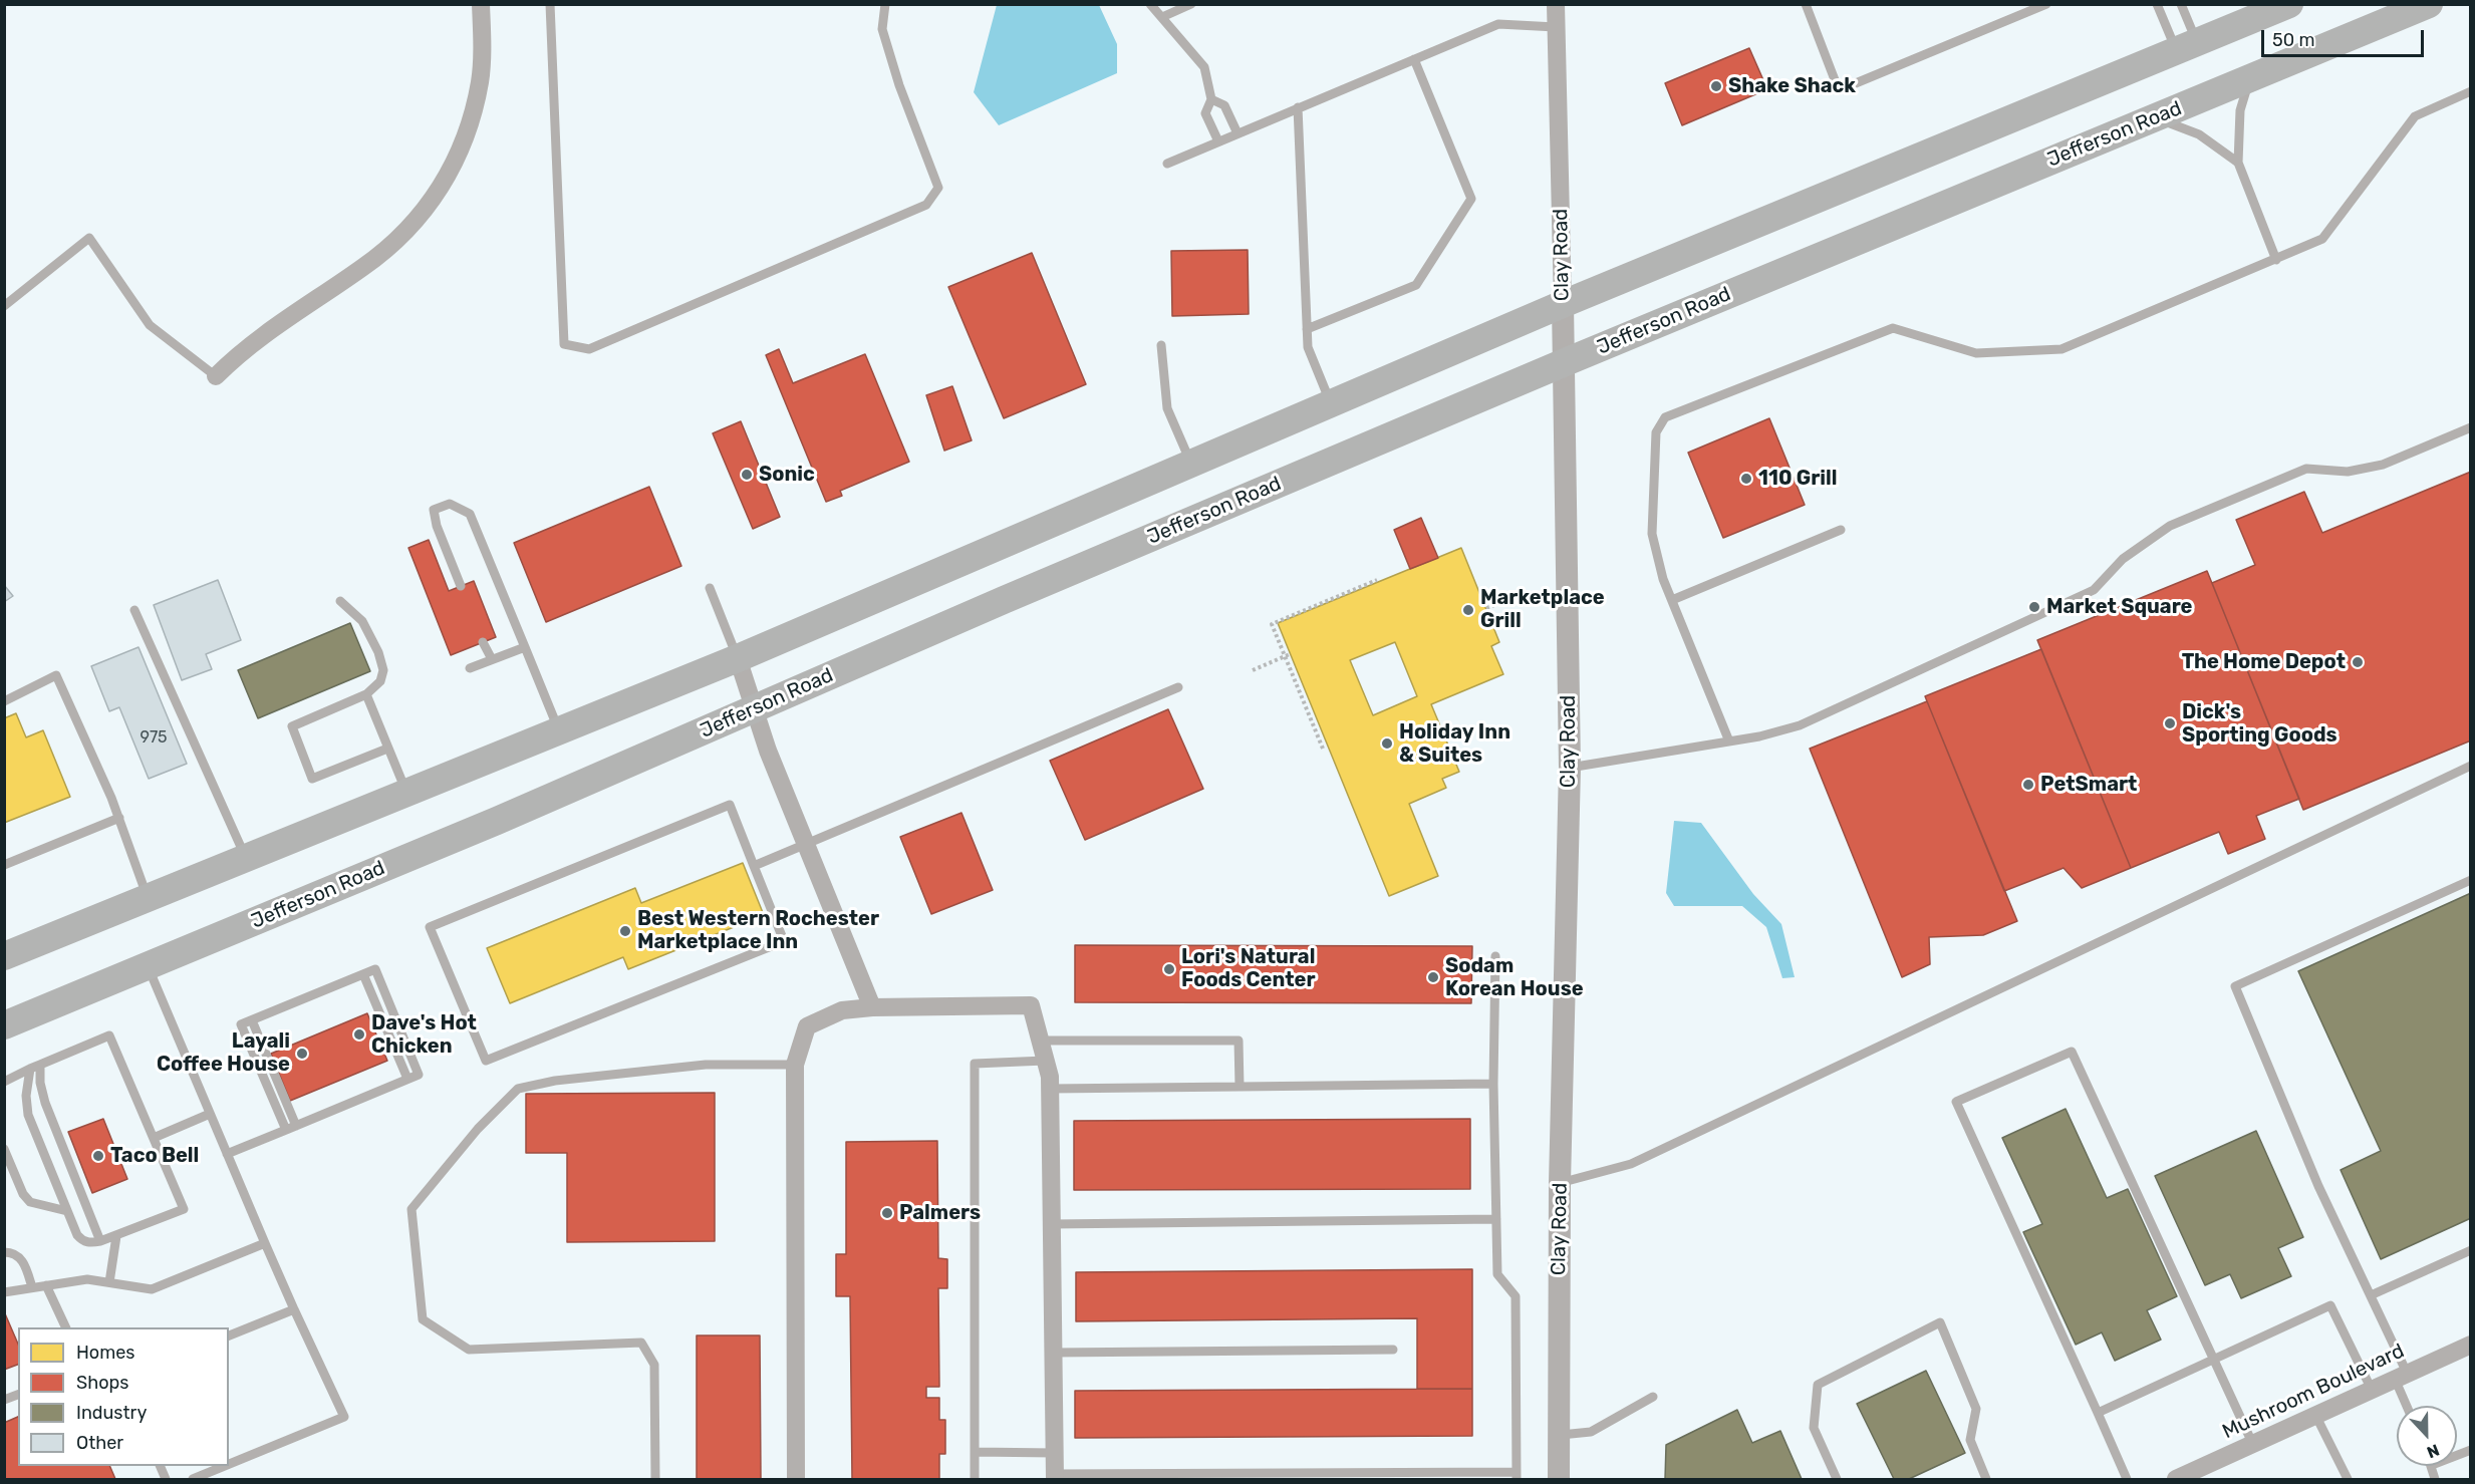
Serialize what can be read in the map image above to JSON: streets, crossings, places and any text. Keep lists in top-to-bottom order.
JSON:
{
  "streets": {
    "main road": ["Jefferson Road"],
    "street": ["Clay Road", "Mushroom Boulevard"]
  },
  "crossings": [
    ["Jefferson Road", "Clay Road"]
  ],
  "places": [
    "Shake Shack",
    "Sonic",
    "110 Grill",
    "Market Square",
    "Marketplace Grill",
    "The Home Depot",
    "Dick's Sporting Goods",
    "Holiday Inn & Suites",
    "PetSmart",
    "Best Western Rochester Marketplace Inn",
    "Lori's Natural Foods Center",
    "Sodam Korean House",
    "Dave's Hot Chicken",
    "Layali Coffee House",
    "Taco Bell",
    "Palmers"
  ],
  "house_numbers": ["975"],
  "legend": [
    "Homes",
    "Shops",
    "Industry",
    "Other"
  ],
  "scale_bar": "50 m",
  "north": "bottom"
}
